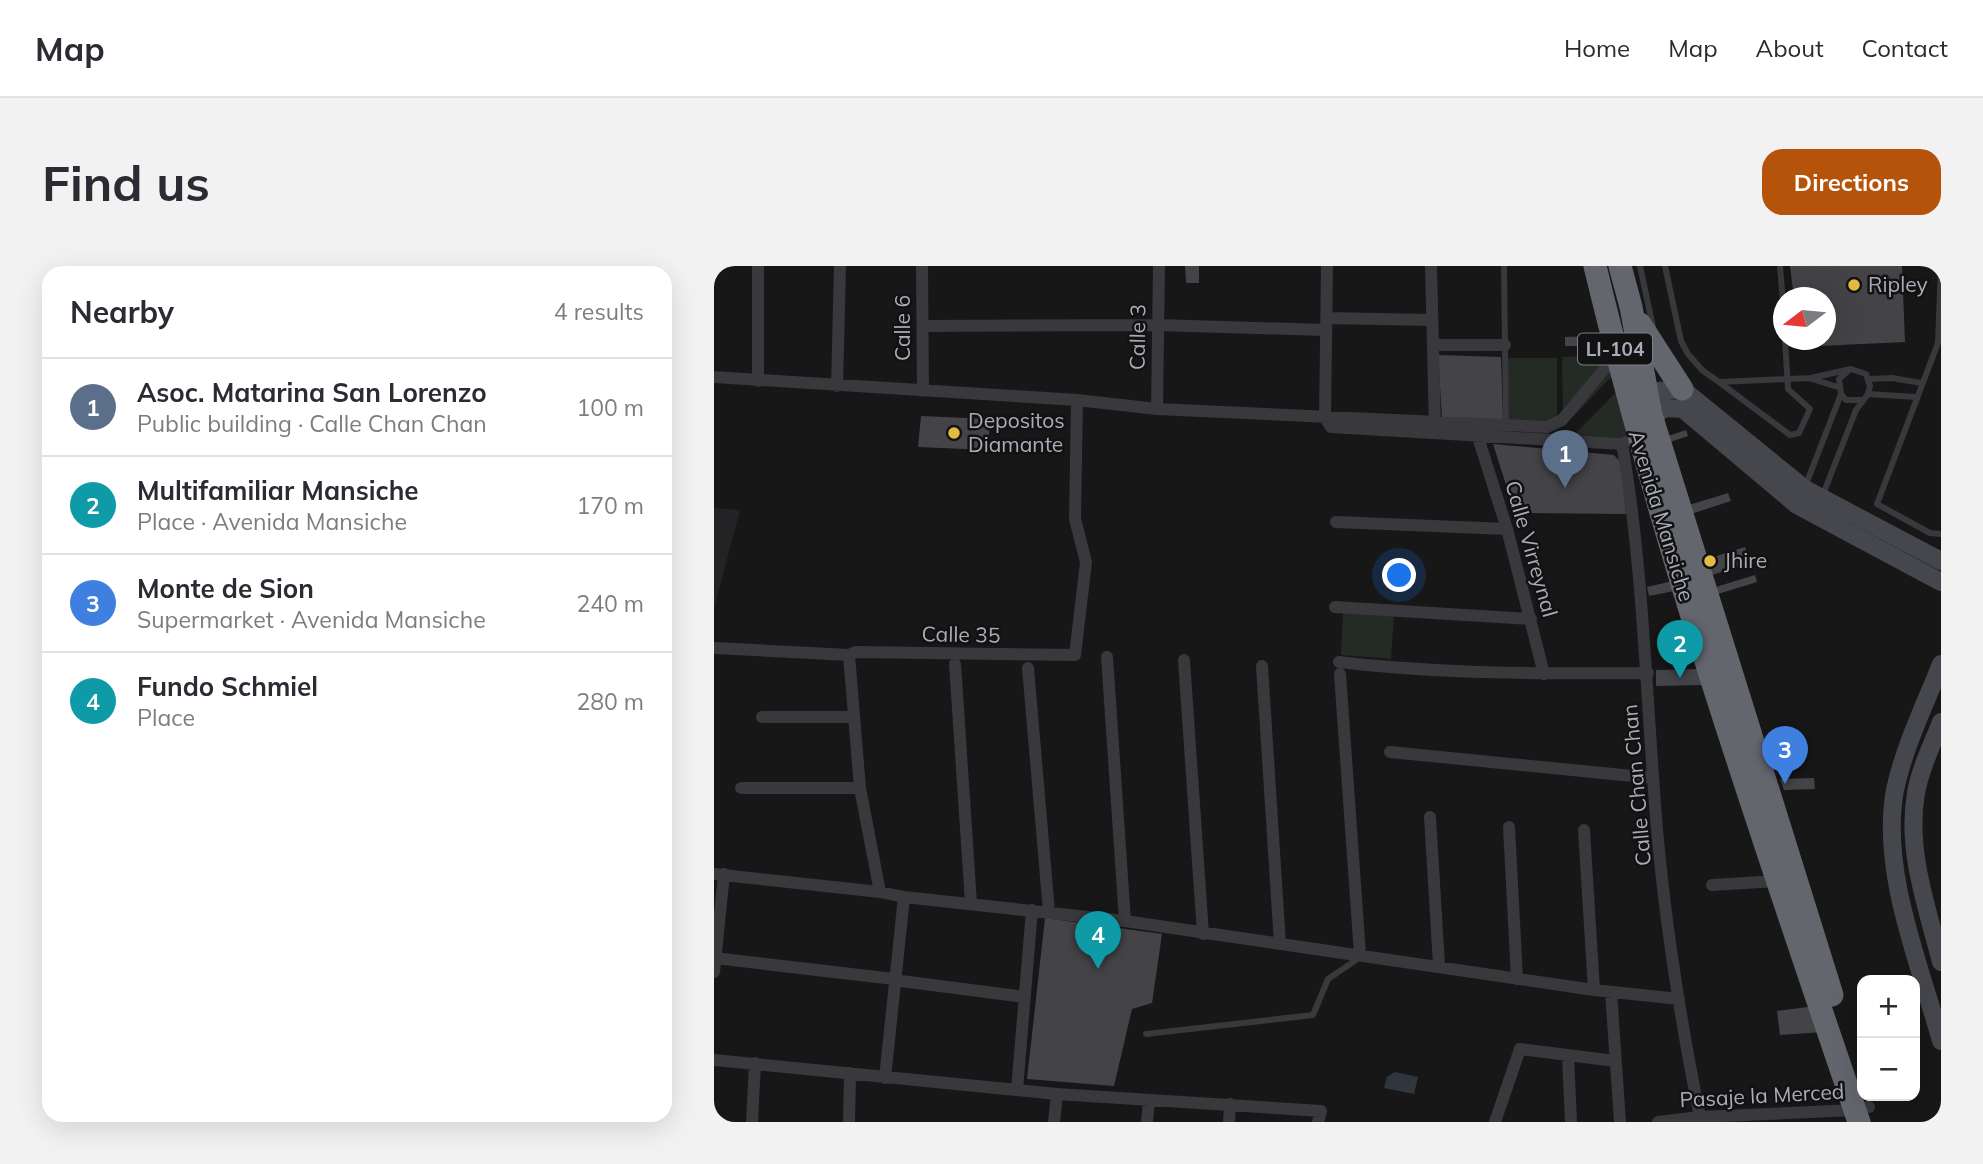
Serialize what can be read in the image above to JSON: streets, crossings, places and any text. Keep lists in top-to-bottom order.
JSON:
{
  "streets": {
    "highway": ["LI-104", "Avenida Mansiche"],
    "street": [
      "Calle 6",
      "Calle 3",
      "Calle Virreynal",
      "Calle 35",
      "Calle Chan Chan",
      "Pasaje la Merced"
    ]
  },
  "crossings": [
    ["Avenida Mansiche", "Calle Chan Chan"],
    ["Avenida Mansiche", "Pasaje la Merced"],
    ["Calle Chan Chan", "Pasaje la Merced"]
  ],
  "places": ["Ripley", "Depositos Diamante", "Jhire"],
  "north": "left",
  "page": {
    "header": "Map",
    "nav": [
      "Home",
      "Map",
      "About",
      "Contact"
    ],
    "buttons": "Directions",
    "title": "Find us",
    "heading": ["Nearby", "4 results"],
    "list": [
      {
        "mark": "1",
        "name": "Asoc. Matarina San Lorenzo",
        "note": "Public building · Calle Chan Chan",
        "value": "100 m"
      },
      {
        "mark": "2",
        "name": "Multifamiliar Mansiche",
        "note": "Place · Avenida Mansiche",
        "value": "170 m"
      },
      {
        "mark": "3",
        "name": "Monte de Sion",
        "note": "Supermarket · Avenida Mansiche",
        "value": "240 m"
      },
      {
        "mark": "4",
        "name": "Fundo Schmiel",
        "note": "Place",
        "value": "280 m"
      }
    ],
    "pins": [
      "1",
      "2",
      "3",
      "4"
    ],
    "map_buttons": ["+", "−"]
  }
}
